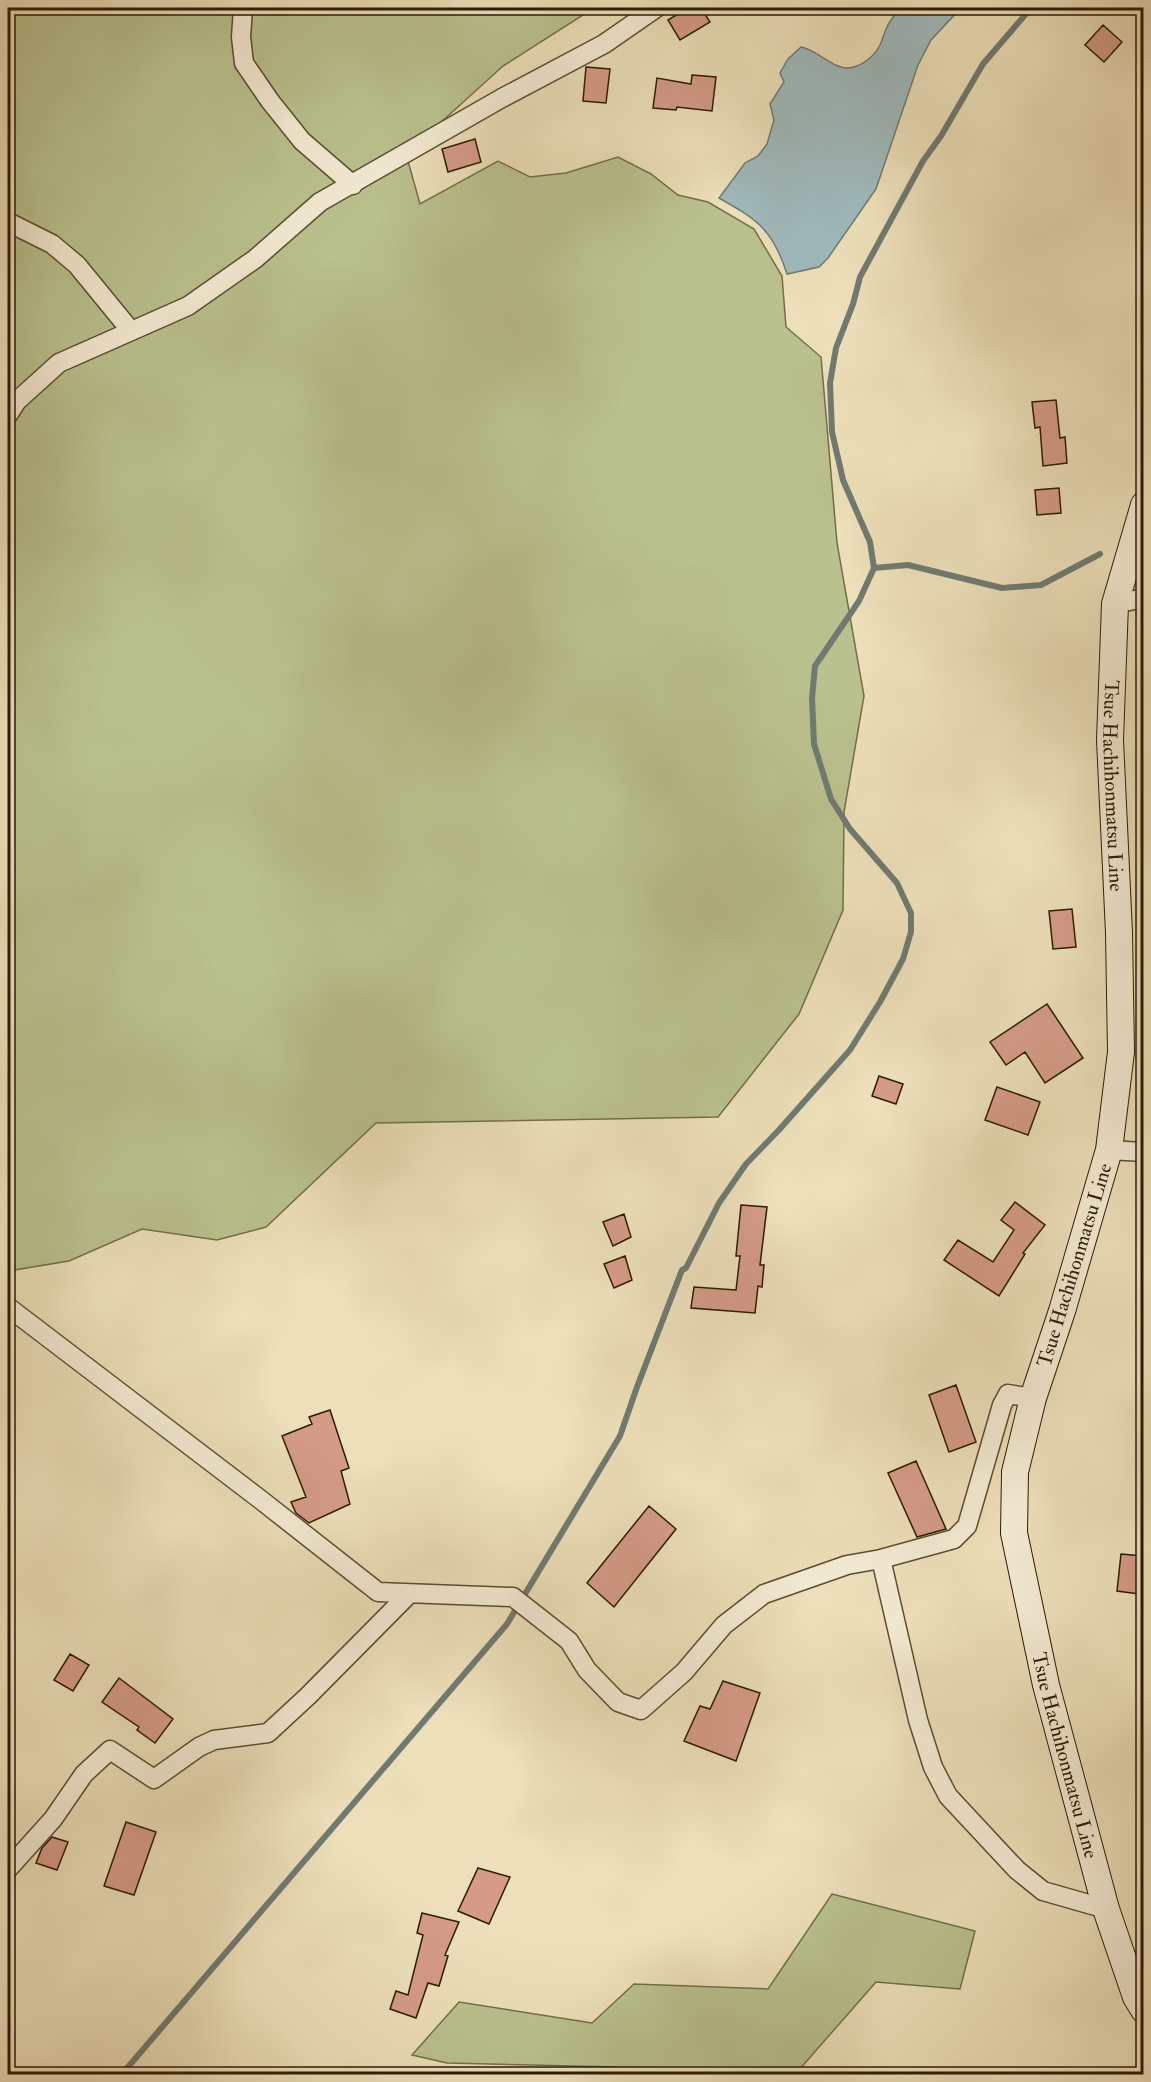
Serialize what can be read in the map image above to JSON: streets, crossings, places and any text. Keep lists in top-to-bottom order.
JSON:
{
  "streets": {
    "main road": ["Tsue Hachihonmatsu Line"]
  }
}
